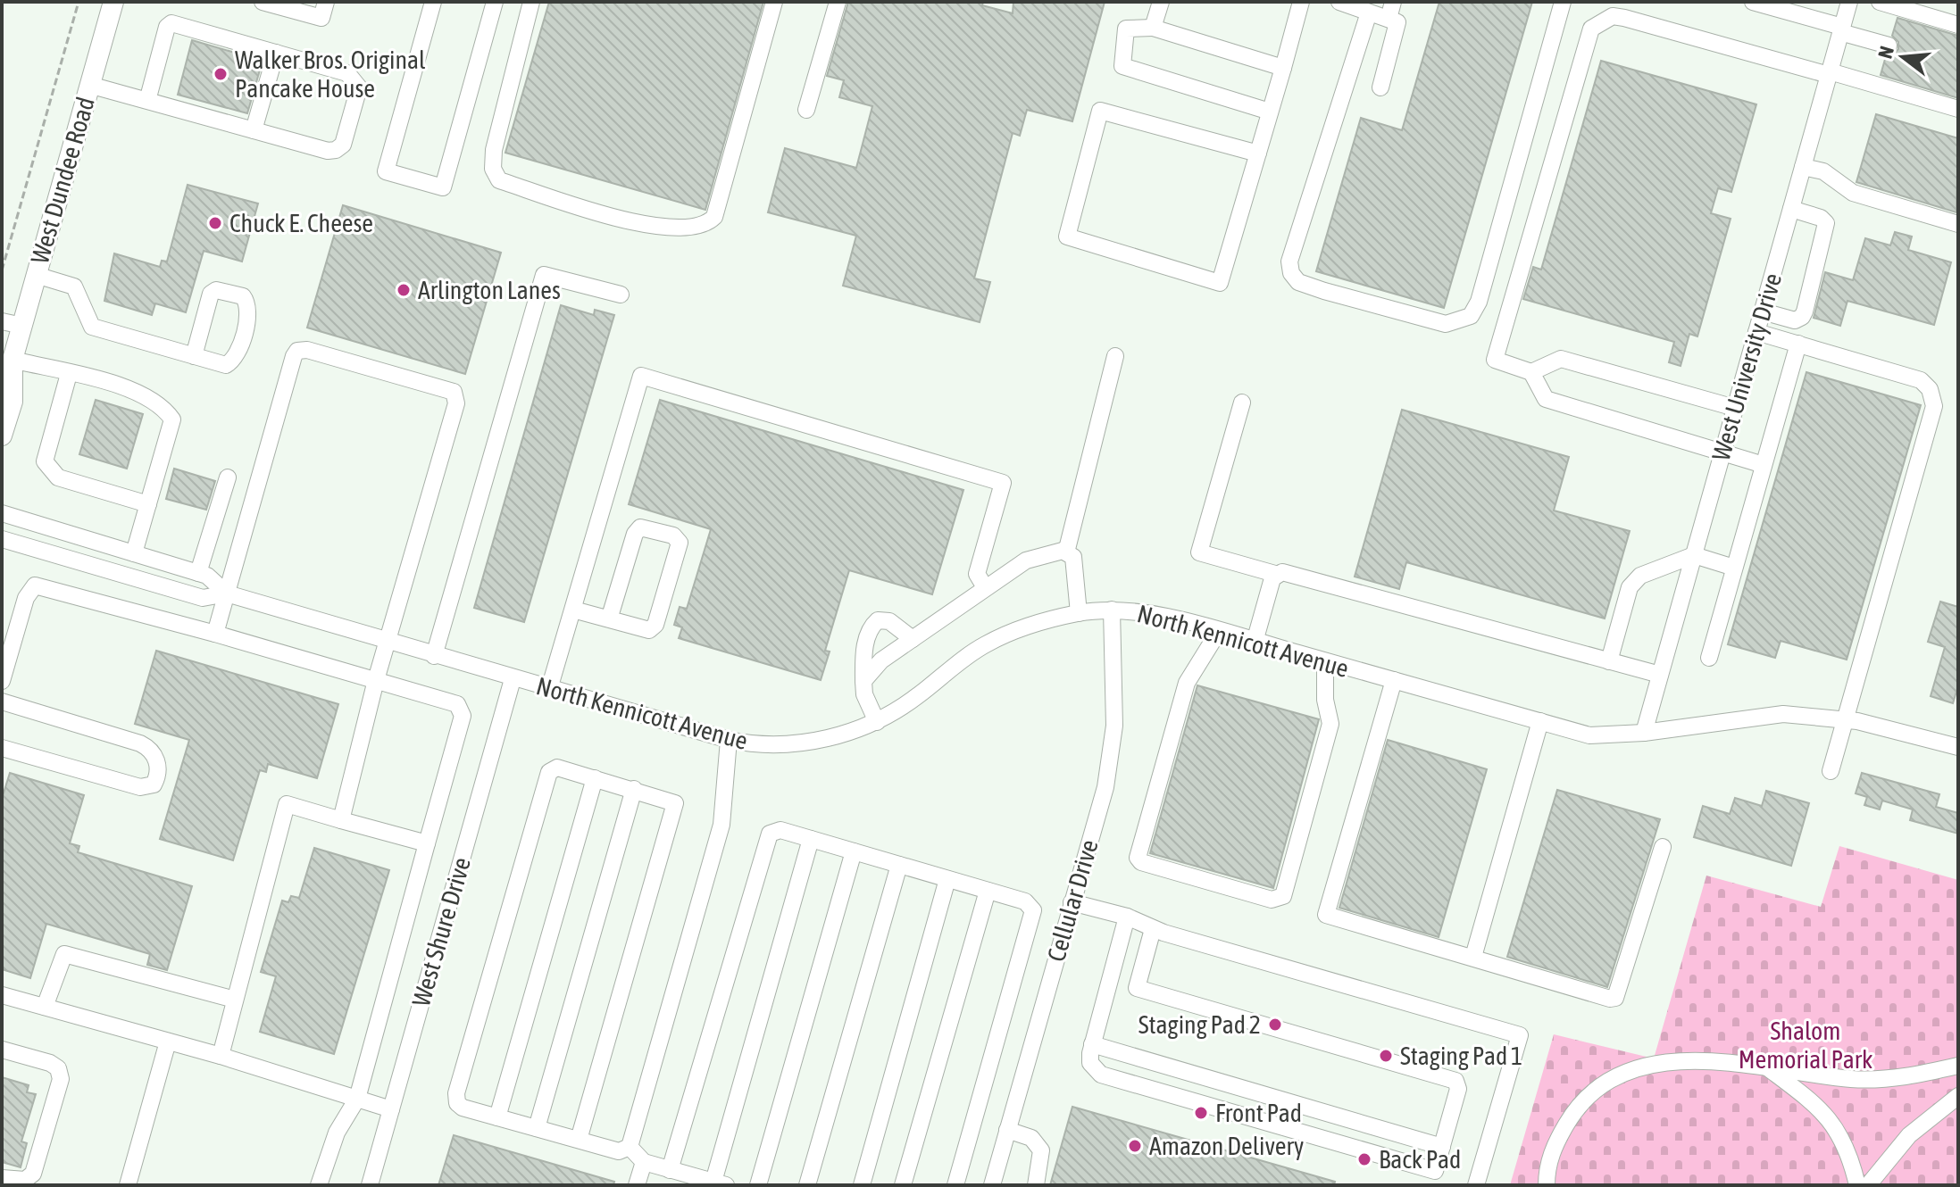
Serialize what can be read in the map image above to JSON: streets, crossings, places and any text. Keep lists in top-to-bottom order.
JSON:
{
  "streets": {
    "main road": ["West Dundee Road"],
    "street": [
      "West University Drive",
      "North Kennicott Avenue",
      "Cellular Drive",
      "West Shure Drive"
    ]
  },
  "crossings": [
    ["West University Drive", "North Kennicott Avenue"],
    ["North Kennicott Avenue", "Cellular Drive"],
    ["North Kennicott Avenue", "West Shure Drive"]
  ],
  "parks": ["Shalom Memorial Park"],
  "places": [
    "Walker Bros. Original Pancake House",
    "Chuck E. Cheese",
    "Arlington Lanes",
    "Staging Pad 2",
    "Staging Pad 1",
    "Front Pad",
    "Amazon Delivery",
    "Back Pad"
  ],
  "north": "left"
}
